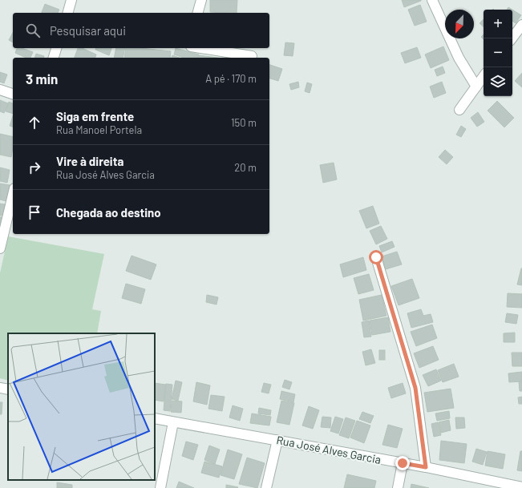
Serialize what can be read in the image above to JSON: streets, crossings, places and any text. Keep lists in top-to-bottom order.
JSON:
{
  "streets": {
    "street": ["Rua José Alves Garcia"]
  },
  "north": "bottom left",
  "page": {
    "map_buttons": ["+", "−"],
    "search": "Pesquisar aqui",
    "heading": ["3 min", "A pé · 170 m"],
    "list": [
      ["Siga em frente", "Rua Manoel Portela", "150 m"],
      ["Vire à direita", "Rua José Alves Garcia", "20 m"],
      "Chegada ao destino"
    ]
  }
}
